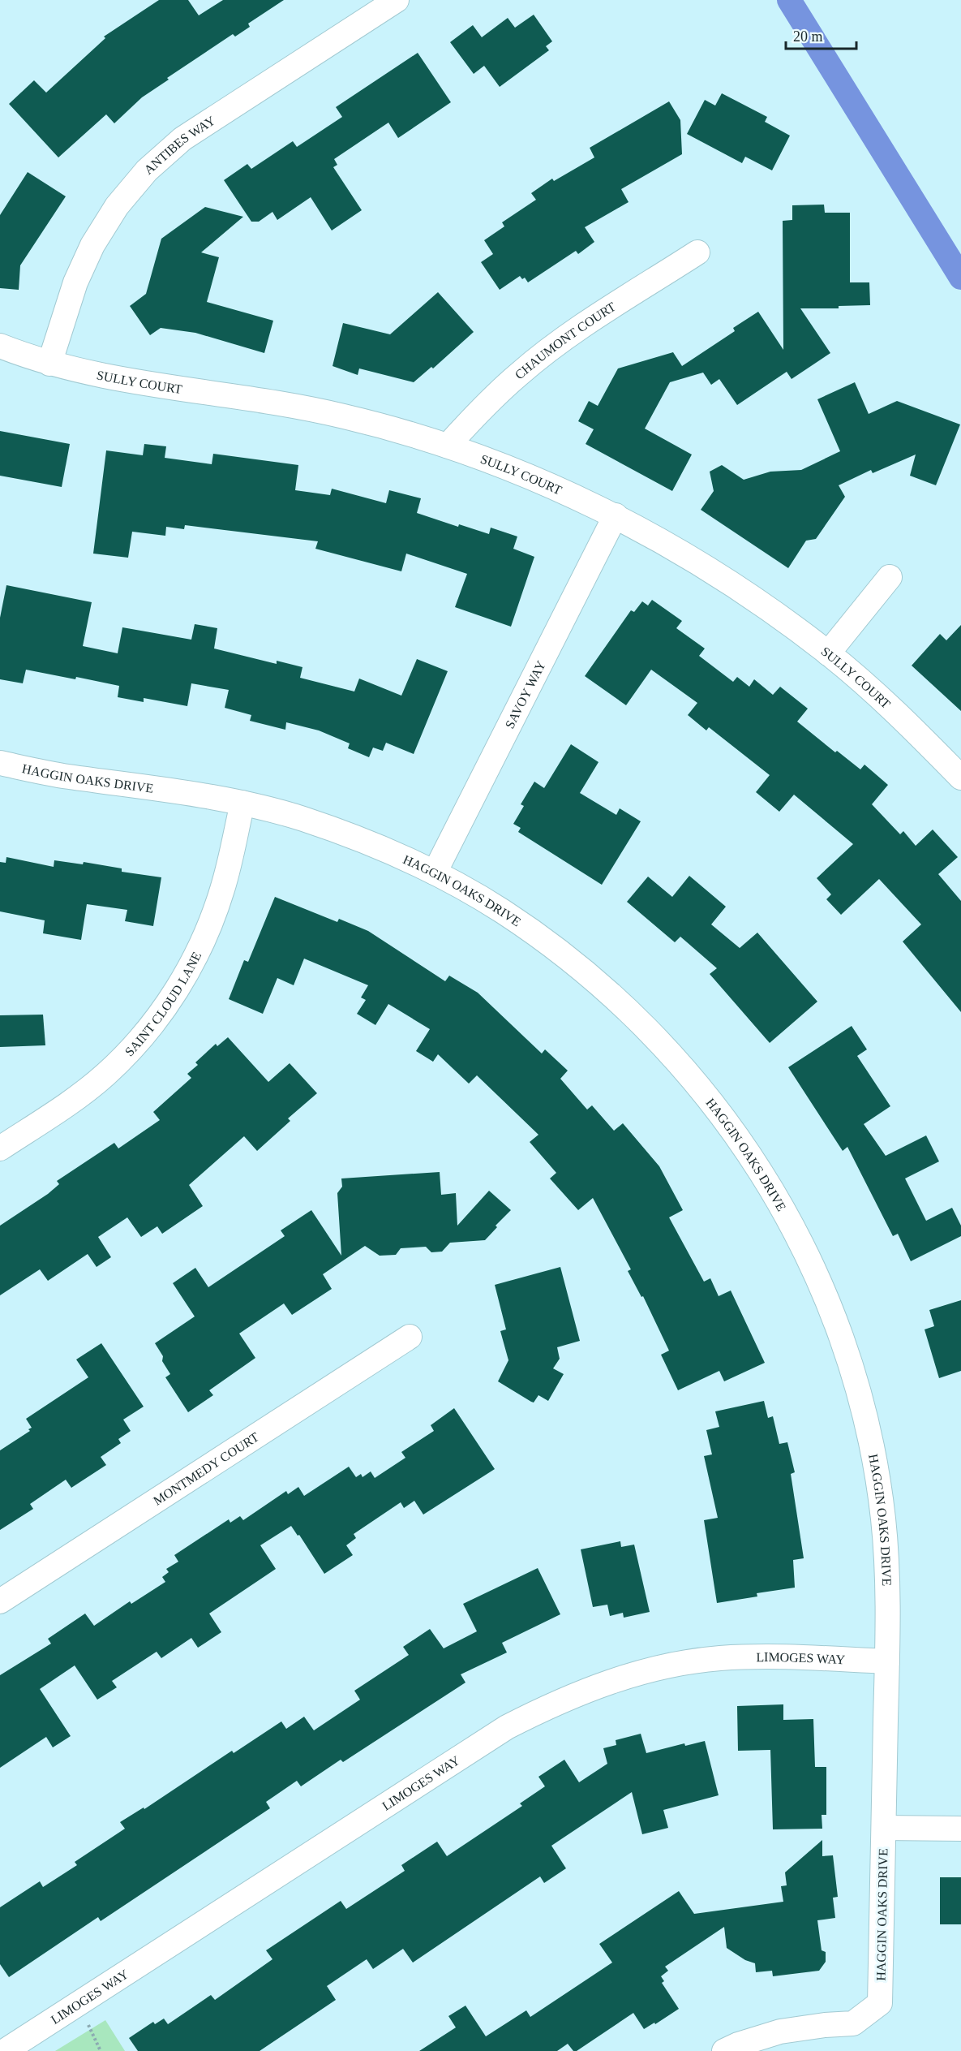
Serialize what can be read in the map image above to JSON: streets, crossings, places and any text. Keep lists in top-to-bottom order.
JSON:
{
  "streets": {
    "street": [
      "ANTIBES WAY",
      "CHAUMONT COURT",
      "SULLY COURT",
      "SAVOY WAY",
      "HAGGIN OAKS DRIVE",
      "SAINT CLOUD LANE",
      "MONTMEDY COURT",
      "LIMOGES WAY"
    ]
  },
  "crossings": [
    ["ANTIBES WAY", "SULLY COURT"],
    ["CHAUMONT COURT", "SULLY COURT"],
    ["SULLY COURT", "SAVOY WAY"],
    ["SAVOY WAY", "HAGGIN OAKS DRIVE"],
    ["HAGGIN OAKS DRIVE", "SAINT CLOUD LANE"],
    ["HAGGIN OAKS DRIVE", "LIMOGES WAY"]
  ],
  "scale_bar": "20 m"
}
